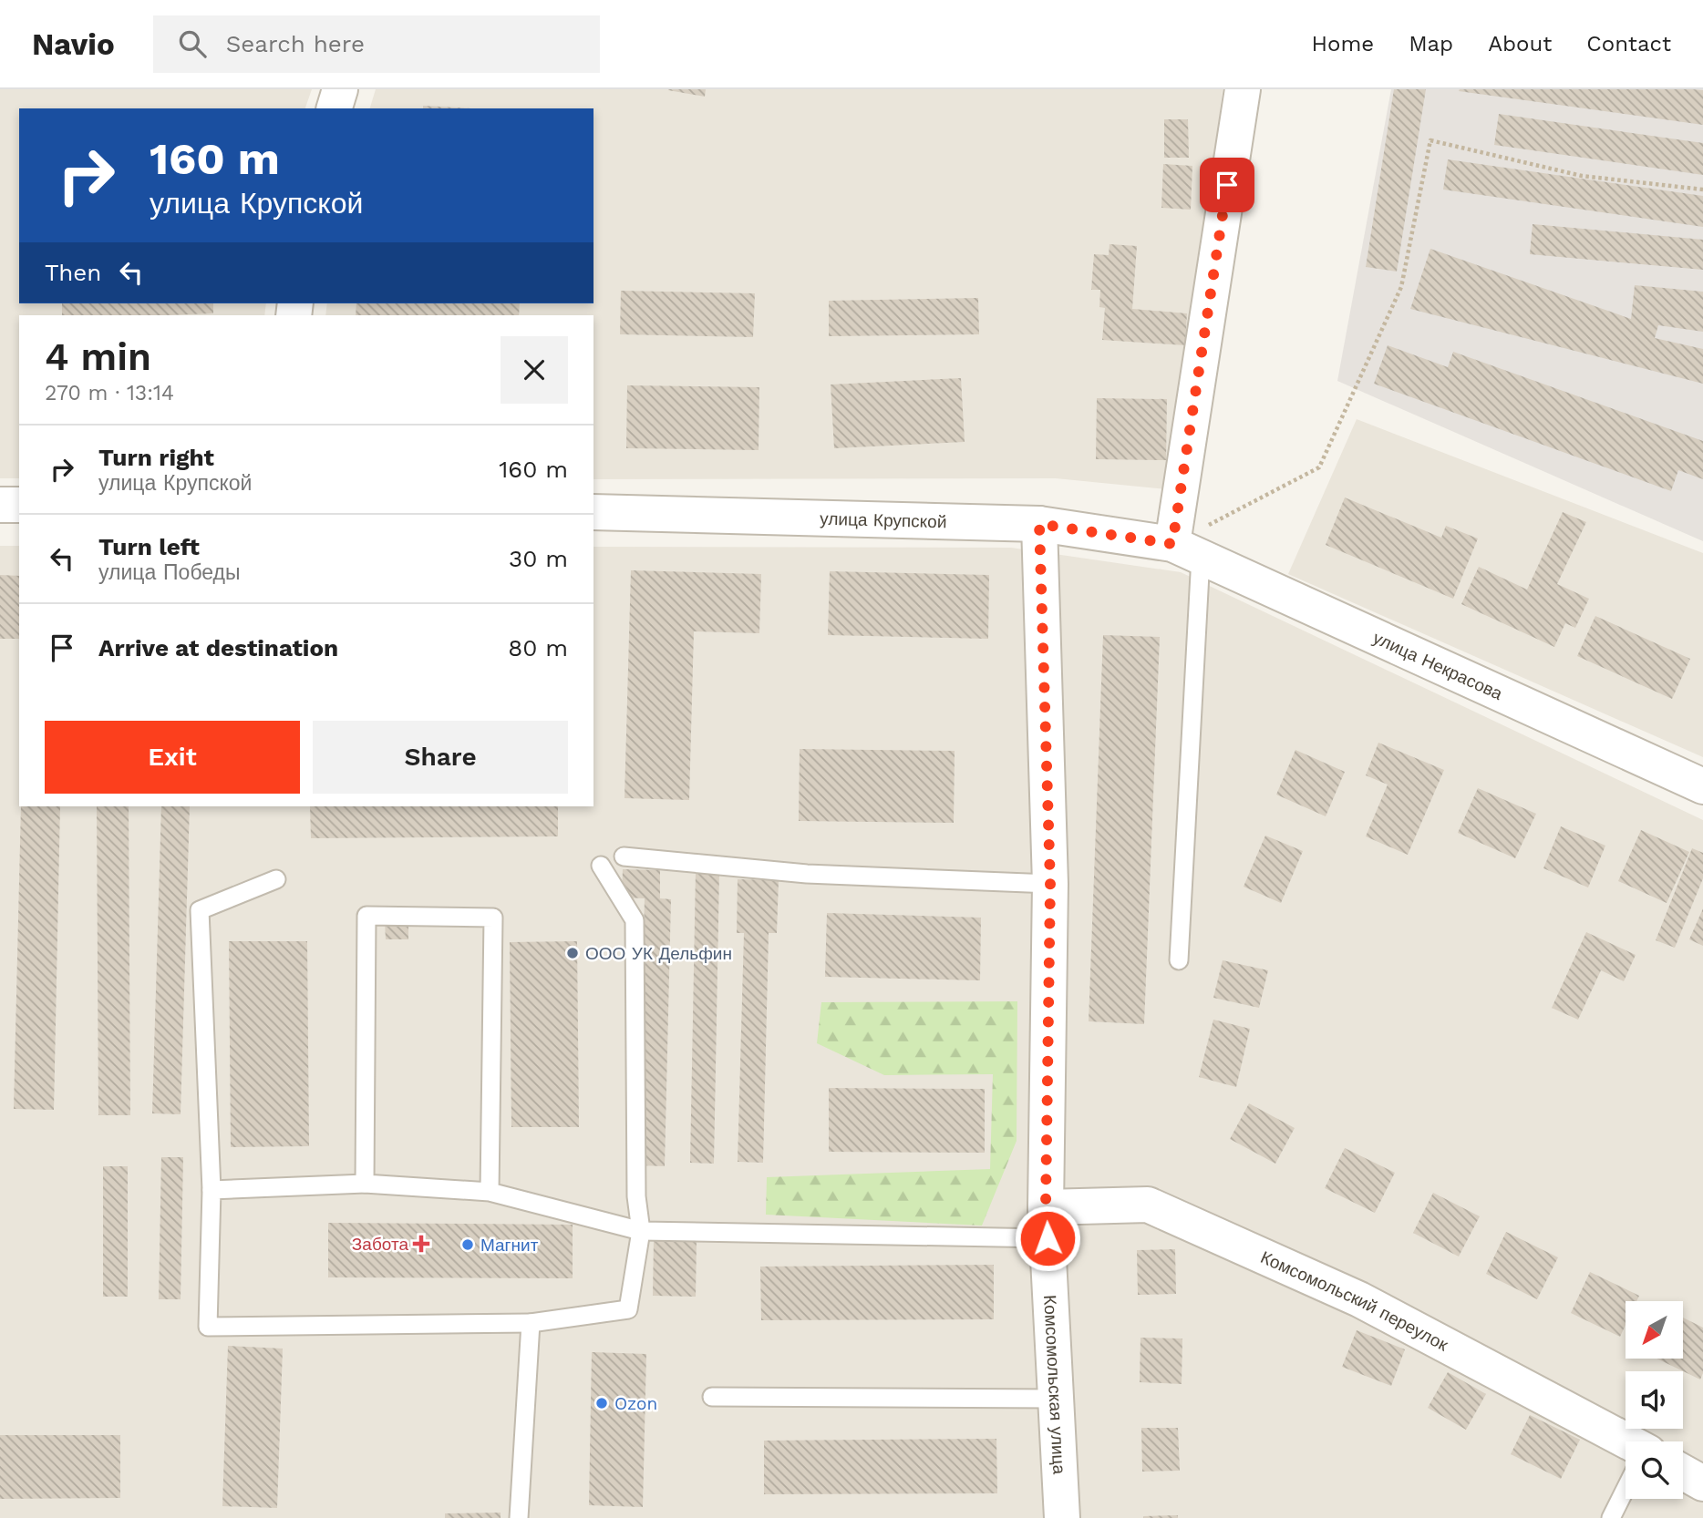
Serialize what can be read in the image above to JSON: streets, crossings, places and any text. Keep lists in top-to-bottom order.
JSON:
{
  "streets": {
    "street": [
      "улица Крупской",
      "улица Некрасова",
      "Комсомольский переулок",
      "Комсомольская улица"
    ]
  },
  "crossings": [
    ["улица Крупской", "улица Некрасова"],
    ["улица Крупской", "Комсомольская улица"],
    ["Комсомольский переулок", "Комсомольская улица"]
  ],
  "places": {
    "other": ["ООО УК Дельфин", "Магнит", "Ozon"],
    "health": ["Забота"]
  },
  "north": "bottom left",
  "page": {
    "header": "Navio",
    "search": "Search here",
    "nav": [
      "Home",
      "Map",
      "About",
      "Contact"
    ],
    "turn": ["160 m", "улица Крупской"],
    "then": "Then",
    "heading": ["4 min", "270 m · 13:14"],
    "list": [
      {
        "name": "Turn right",
        "note": "улица Крупской",
        "value": "160 m"
      },
      {
        "name": "Turn left",
        "note": "улица Победы",
        "value": "30 m"
      },
      {
        "name": "Arrive at destination",
        "value": "80 m"
      }
    ],
    "buttons": ["Exit", "Share"]
  }
}
